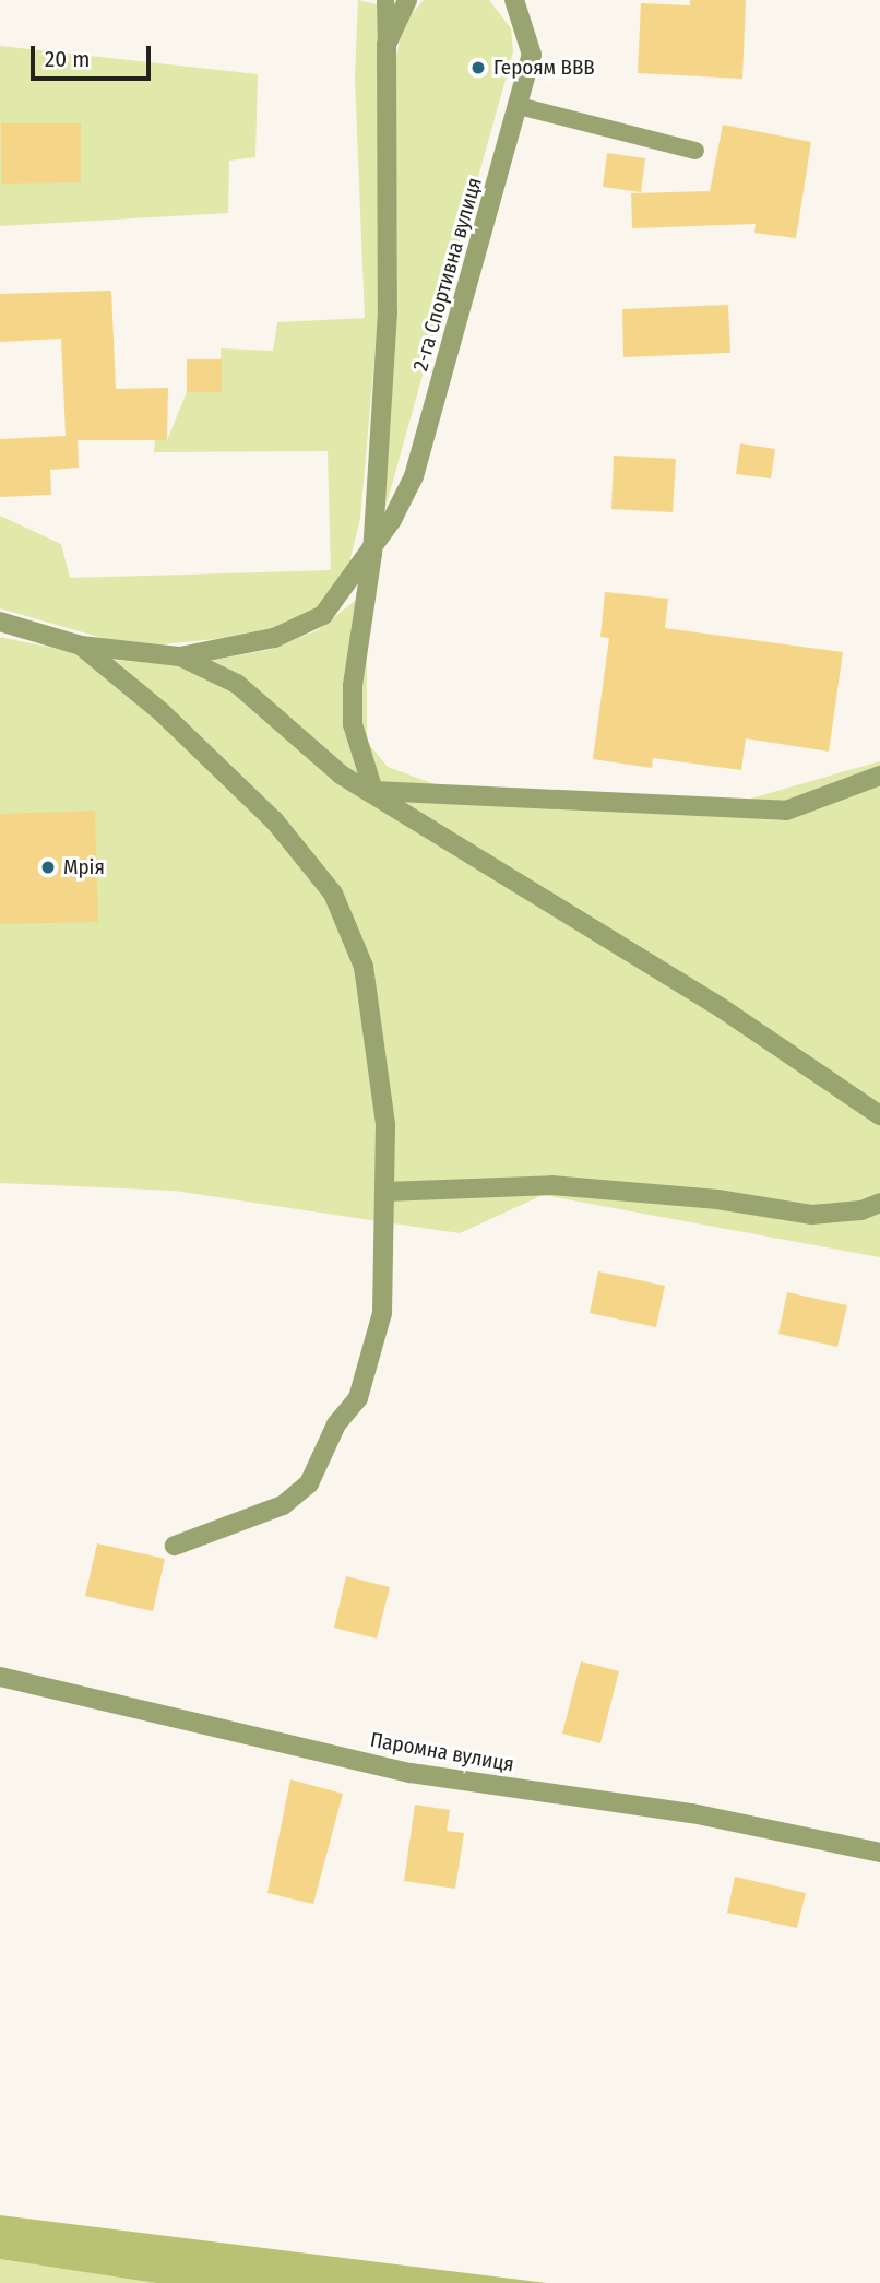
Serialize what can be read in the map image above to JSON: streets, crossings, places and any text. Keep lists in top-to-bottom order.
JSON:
{
  "streets": {
    "street": ["2-га Спортивна вулиця", "Паромна вулиця"]
  },
  "places": ["Героям ВВВ", "Мрія"],
  "scale_bar": "20 m"
}
